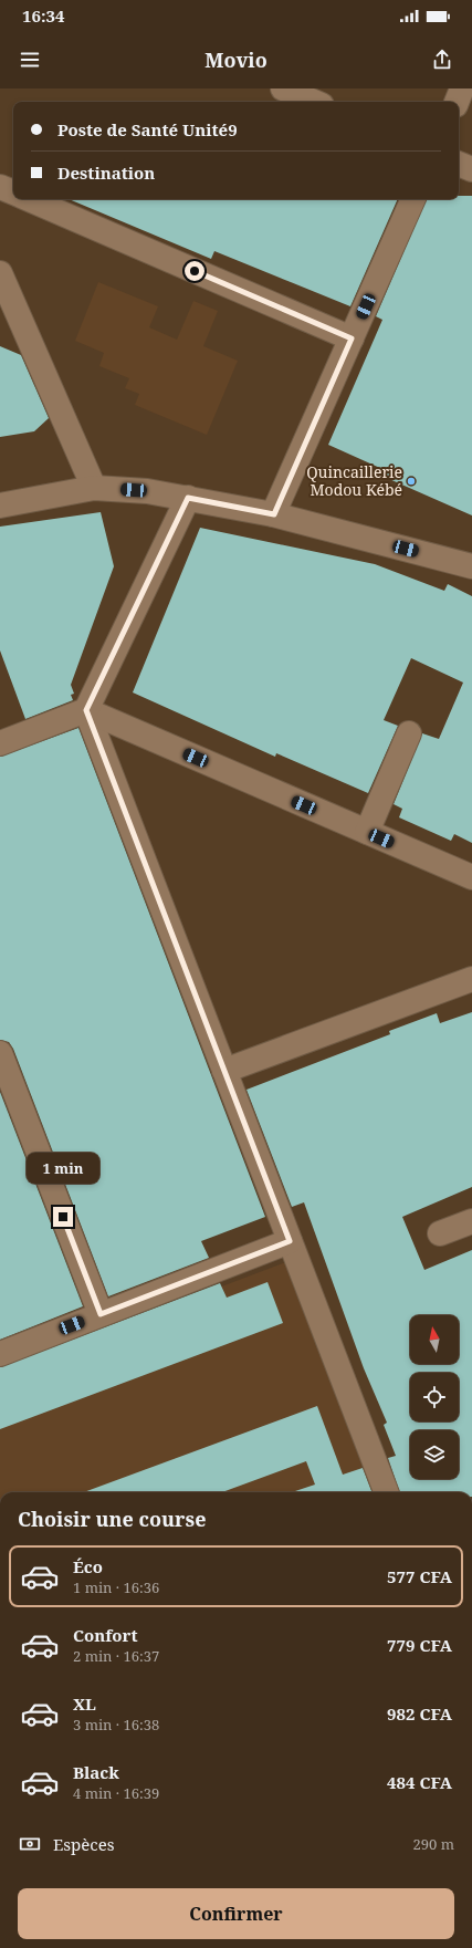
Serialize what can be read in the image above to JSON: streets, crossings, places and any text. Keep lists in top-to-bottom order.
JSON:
{
  "places": ["Quincaillerie Modou Kébé"],
  "north": "top",
  "page": {
    "status": "16:34",
    "header": "Movio",
    "banner": ["Poste de Santé Unité9", "Destination"],
    "bubble": "1 min",
    "heading": "Choisir une course",
    "list": [
      {
        "name": "Éco",
        "note": "1 min · 16:36",
        "value": "577 CFA"
      },
      {
        "name": "Confort",
        "note": "2 min · 16:37",
        "value": "779 CFA"
      },
      {
        "name": "XL",
        "note": "3 min · 16:38",
        "value": "982 CFA"
      },
      {
        "name": "Black",
        "note": "4 min · 16:39",
        "value": "484 CFA"
      }
    ],
    "pay": ["Espèces", "290 m"],
    "buttons": "Confirmer"
  }
}
